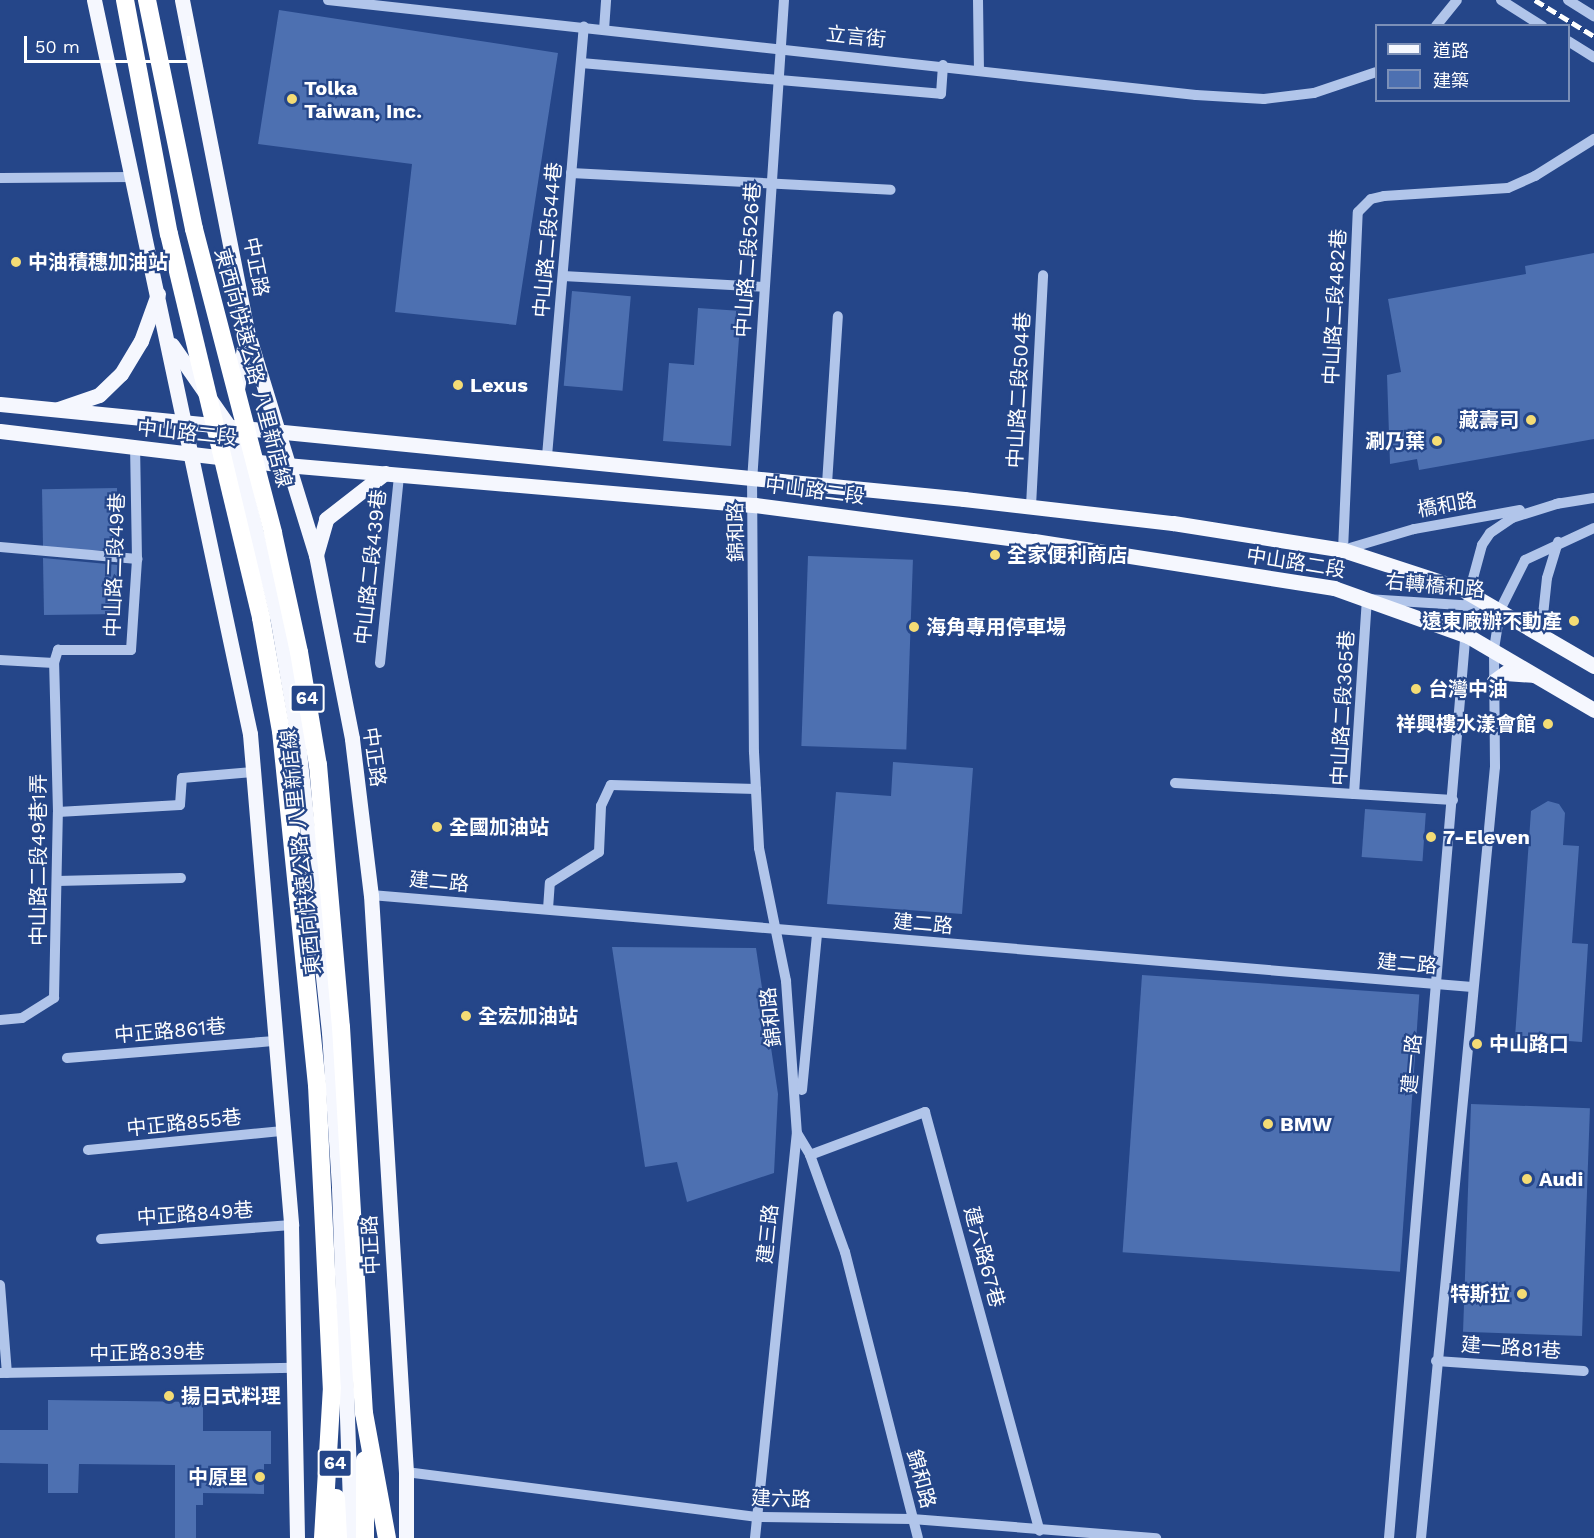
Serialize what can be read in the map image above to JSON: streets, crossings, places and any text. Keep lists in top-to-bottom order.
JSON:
{
  "streets": {
    "highway": ["東西向快速公路 八里新店線", "64"],
    "main road": ["中正路", "中山路二段"],
    "street": [
      "立言街",
      "中山路二段544巷",
      "中山路二段526巷",
      "中山路二段482巷",
      "中山路二段504巷",
      "橋和路",
      "錦和路",
      "中山路二段49巷",
      "中山路二段439巷",
      "右轉橋和路",
      "中山路二段365巷",
      "中山路二段49巷1弄",
      "建二路",
      "中正路861巷",
      "建一路",
      "中正路855巷",
      "中正路849巷",
      "建三路",
      "建六路67巷",
      "建一路81巷",
      "中正路839巷",
      "建六路"
    ]
  },
  "crossings": [
    ["立言街", "中山路二段544巷"],
    ["立言街", "中山路二段526巷"],
    ["中山路二段544巷", "中山路二段"],
    ["中山路二段526巷", "中山路二段"],
    ["中山路二段526巷", "錦和路"],
    ["中正路", "中山路二段"],
    ["中正路", "建二路"],
    ["中正路", "建六路"],
    ["中山路二段482巷", "中山路二段"],
    ["中山路二段482巷", "橋和路"],
    ["中山路二段504巷", "中山路二段"],
    ["中山路二段", "橋和路"],
    ["中山路二段", "錦和路"],
    ["中山路二段", "中山路二段49巷"],
    ["中山路二段", "中山路二段439巷"],
    ["中山路二段", "右轉橋和路"],
    ["中山路二段", "中山路二段365巷"],
    ["中山路二段", "建一路"],
    ["橋和路", "右轉橋和路"],
    ["橋和路", "建一路"],
    ["錦和路", "建二路"],
    ["錦和路", "建三路"],
    ["錦和路", "建六路67巷"],
    ["錦和路", "建六路"],
    ["中山路二段49巷", "中山路二段49巷1弄"],
    ["右轉橋和路", "中山路二段365巷"],
    ["右轉橋和路", "建一路"],
    ["中山路二段365巷", "建一路"],
    ["建二路", "建一路"],
    ["建二路", "建三路"],
    ["建三路", "建六路"],
    ["建六路67巷", "建六路"]
  ],
  "places": [
    "Tolka Taiwan, Inc.",
    "中油積穗加油站",
    "Lexus",
    "藏壽司",
    "涮乃葉",
    "全家便利商店",
    "遠東廠辦不動產",
    "海角專用停車場",
    "台灣中油",
    "祥興樓水漾會館",
    "全國加油站",
    "7-Eleven",
    "全宏加油站",
    "中山路口",
    "BMW",
    "Audi",
    "特斯拉",
    "揚日式料理",
    "中原里"
  ],
  "legend": ["道路", "建築"],
  "scale_bar": "50 m"
}
